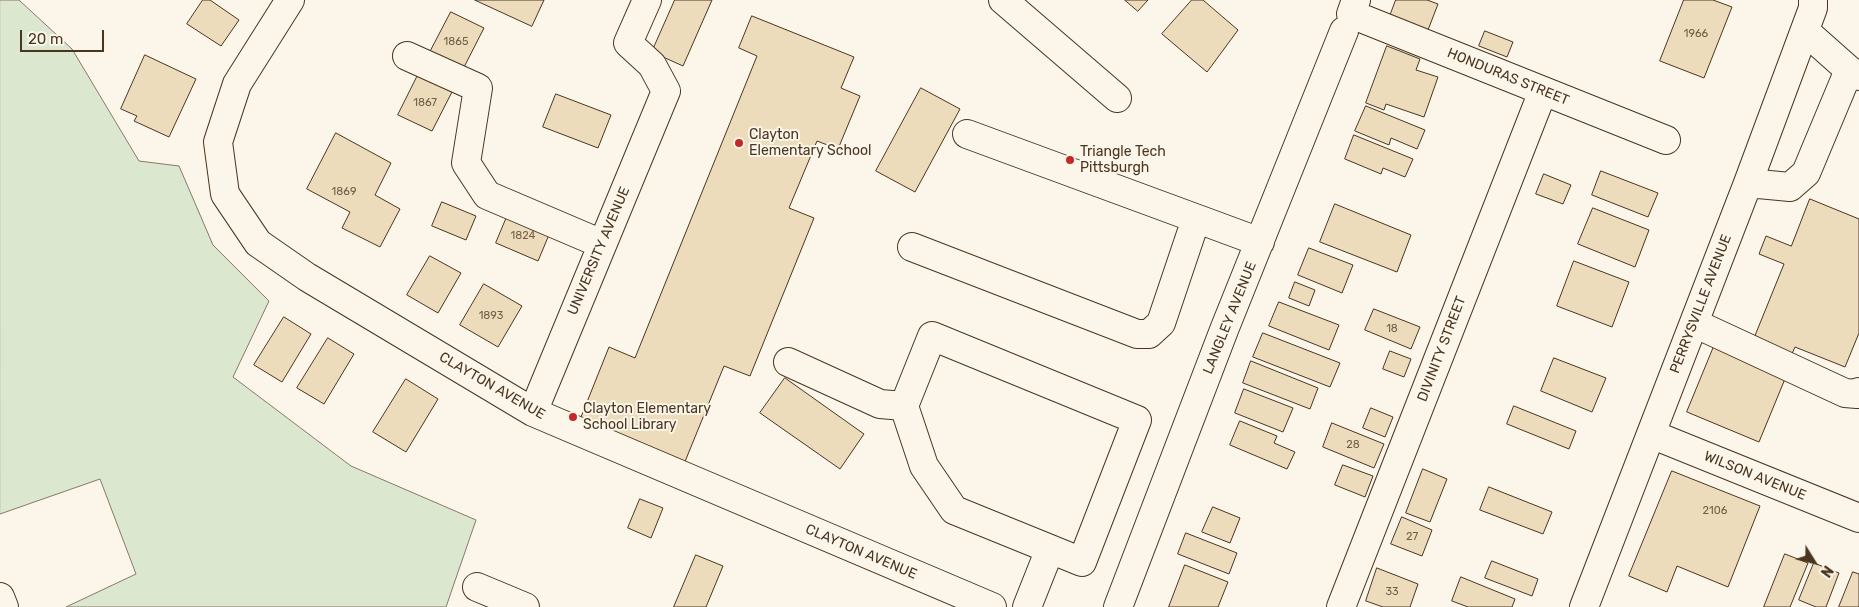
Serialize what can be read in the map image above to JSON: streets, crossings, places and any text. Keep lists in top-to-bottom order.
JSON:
{
  "streets": {
    "street": [
      "HONDURAS STREET",
      "UNIVERSITY AVENUE",
      "PERRYSVILLE AVENUE",
      "LANGLEY AVENUE",
      "DIVINITY STREET",
      "CLAYTON AVENUE",
      "WILSON AVENUE"
    ]
  },
  "crossings": [
    ["HONDURAS STREET", "LANGLEY AVENUE"],
    ["HONDURAS STREET", "DIVINITY STREET"],
    ["UNIVERSITY AVENUE", "CLAYTON AVENUE"],
    ["PERRYSVILLE AVENUE", "WILSON AVENUE"]
  ],
  "places": ["Clayton Elementary School", "Triangle Tech Pittsburgh", "Clayton Elementary School Library"],
  "house_numbers": [
    "1966",
    "1865",
    "1867",
    "1869",
    "1824",
    "1893",
    "18",
    "28",
    "2106",
    "27",
    "33"
  ],
  "scale_bar": "20 m",
  "north": "bottom right"
}
